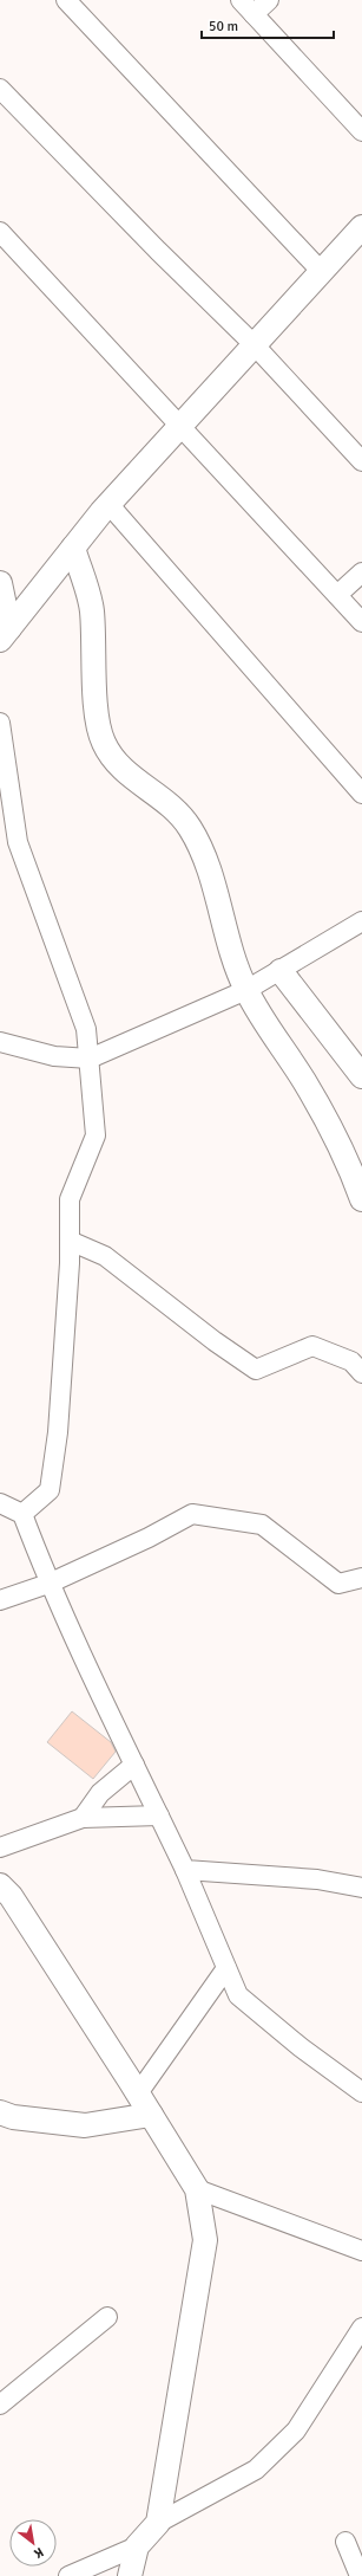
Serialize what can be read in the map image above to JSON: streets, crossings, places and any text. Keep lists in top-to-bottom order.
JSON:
{
  "scale_bar": "50 m",
  "north": "bottom right"
}
